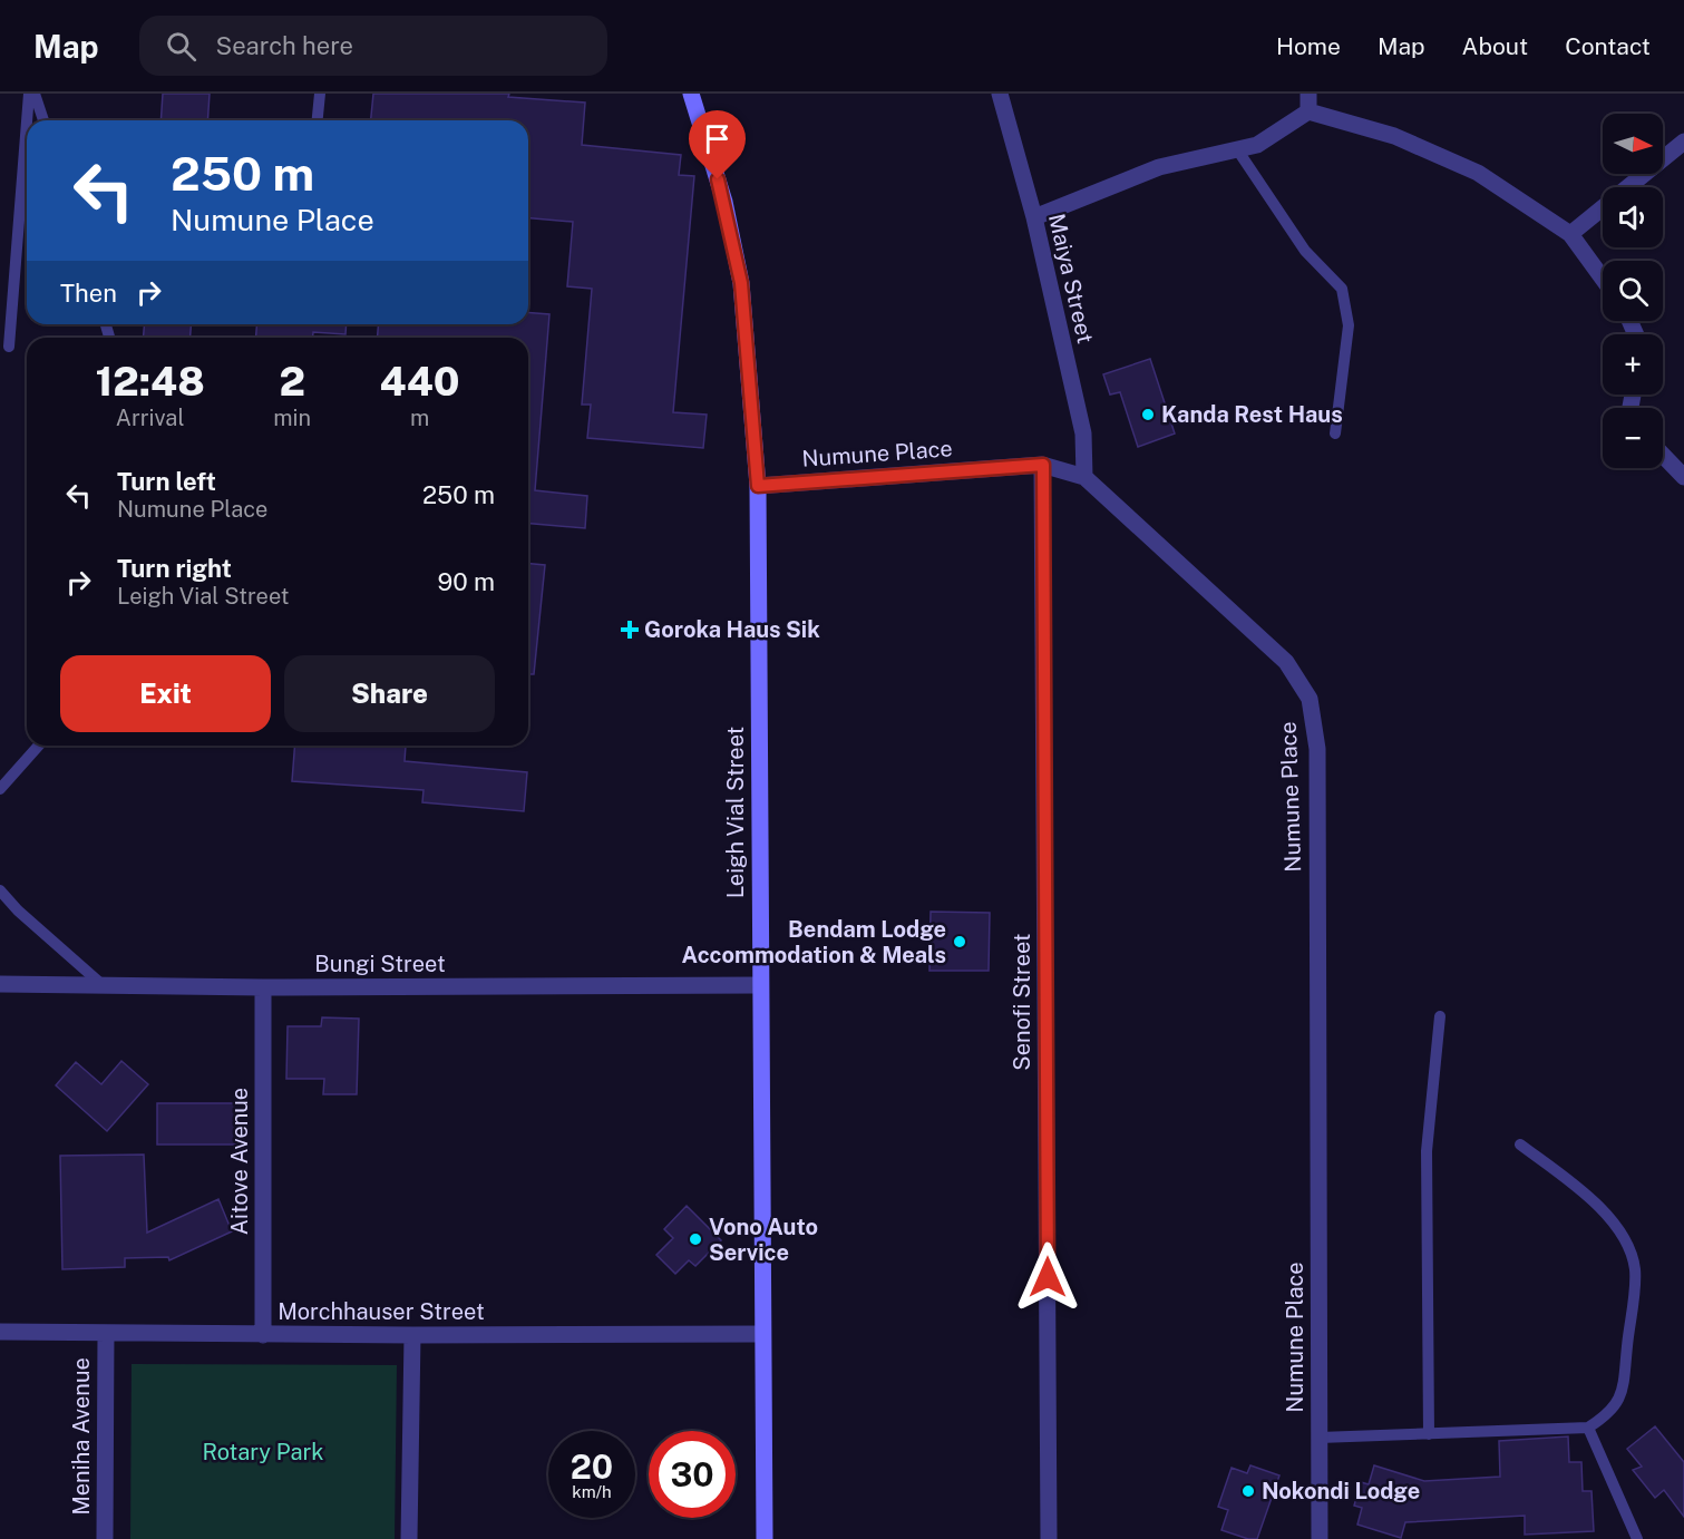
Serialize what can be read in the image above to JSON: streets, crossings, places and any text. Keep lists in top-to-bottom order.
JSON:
{
  "streets": {
    "street": [
      "Maiya Street",
      "Numune Place",
      "Leigh Vial Street",
      "Bungi Street",
      "Senofi Street",
      "Aitove Avenue",
      "Morchhauser Street",
      "Meniha Avenue"
    ]
  },
  "crossings": [
    ["Maiya Street", "Numune Place"],
    ["Numune Place", "Leigh Vial Street"],
    ["Numune Place", "Senofi Street"],
    ["Leigh Vial Street", "Bungi Street"],
    ["Leigh Vial Street", "Morchhauser Street"],
    ["Bungi Street", "Aitove Avenue"],
    ["Aitove Avenue", "Morchhauser Street"],
    ["Morchhauser Street", "Meniha Avenue"]
  ],
  "parks": ["Rotary Park"],
  "places": {
    "other": [
      "Kanda Rest Haus",
      "Bendam Lodge Accommodation & Meals",
      "Vono Auto Service",
      "Nokondi Lodge"
    ],
    "health": ["Goroka Haus Sik"]
  },
  "north": "right",
  "page": {
    "header": "Map",
    "search": "Search here",
    "nav": [
      "Home",
      "Map",
      "About",
      "Contact"
    ],
    "map_buttons": ["+", "−"],
    "turn": ["250 m", "Numune Place"],
    "then": "Then",
    "eta": [
      "12:48",
      "Arrival",
      "2",
      "min",
      "440",
      "m"
    ],
    "list": [
      {
        "name": "Turn left",
        "note": "Numune Place",
        "value": "250 m"
      },
      {
        "name": "Turn right",
        "note": "Leigh Vial Street",
        "value": "90 m"
      }
    ],
    "buttons": ["Exit", "Share"],
    "speed": "20 km/h",
    "limit": "30"
  }
}
